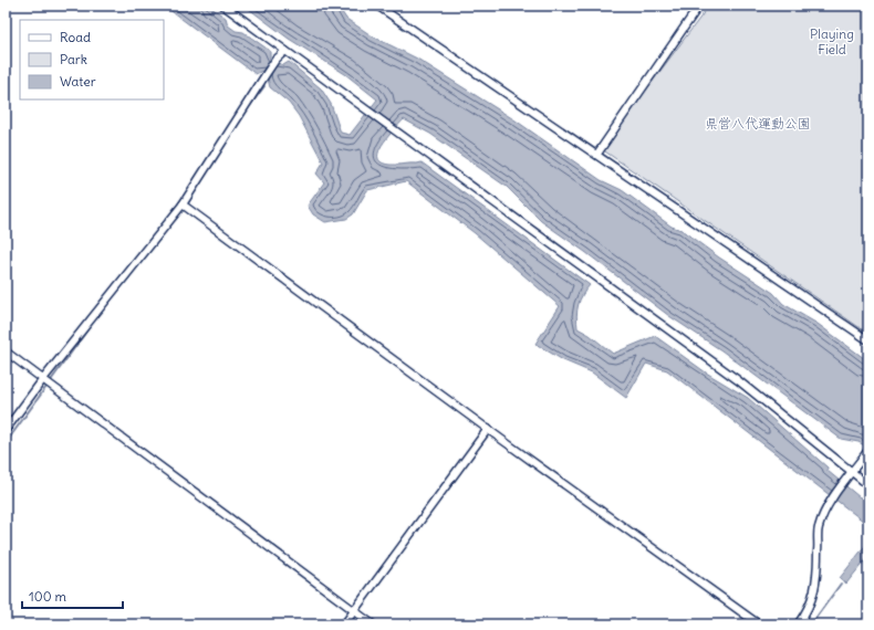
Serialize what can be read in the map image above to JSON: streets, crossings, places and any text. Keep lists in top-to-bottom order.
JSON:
{
  "parks": ["Playing Field", "県営八代運動公園"],
  "legend": ["Road", "Park", "Water"],
  "scale_bar": "100 m"
}
